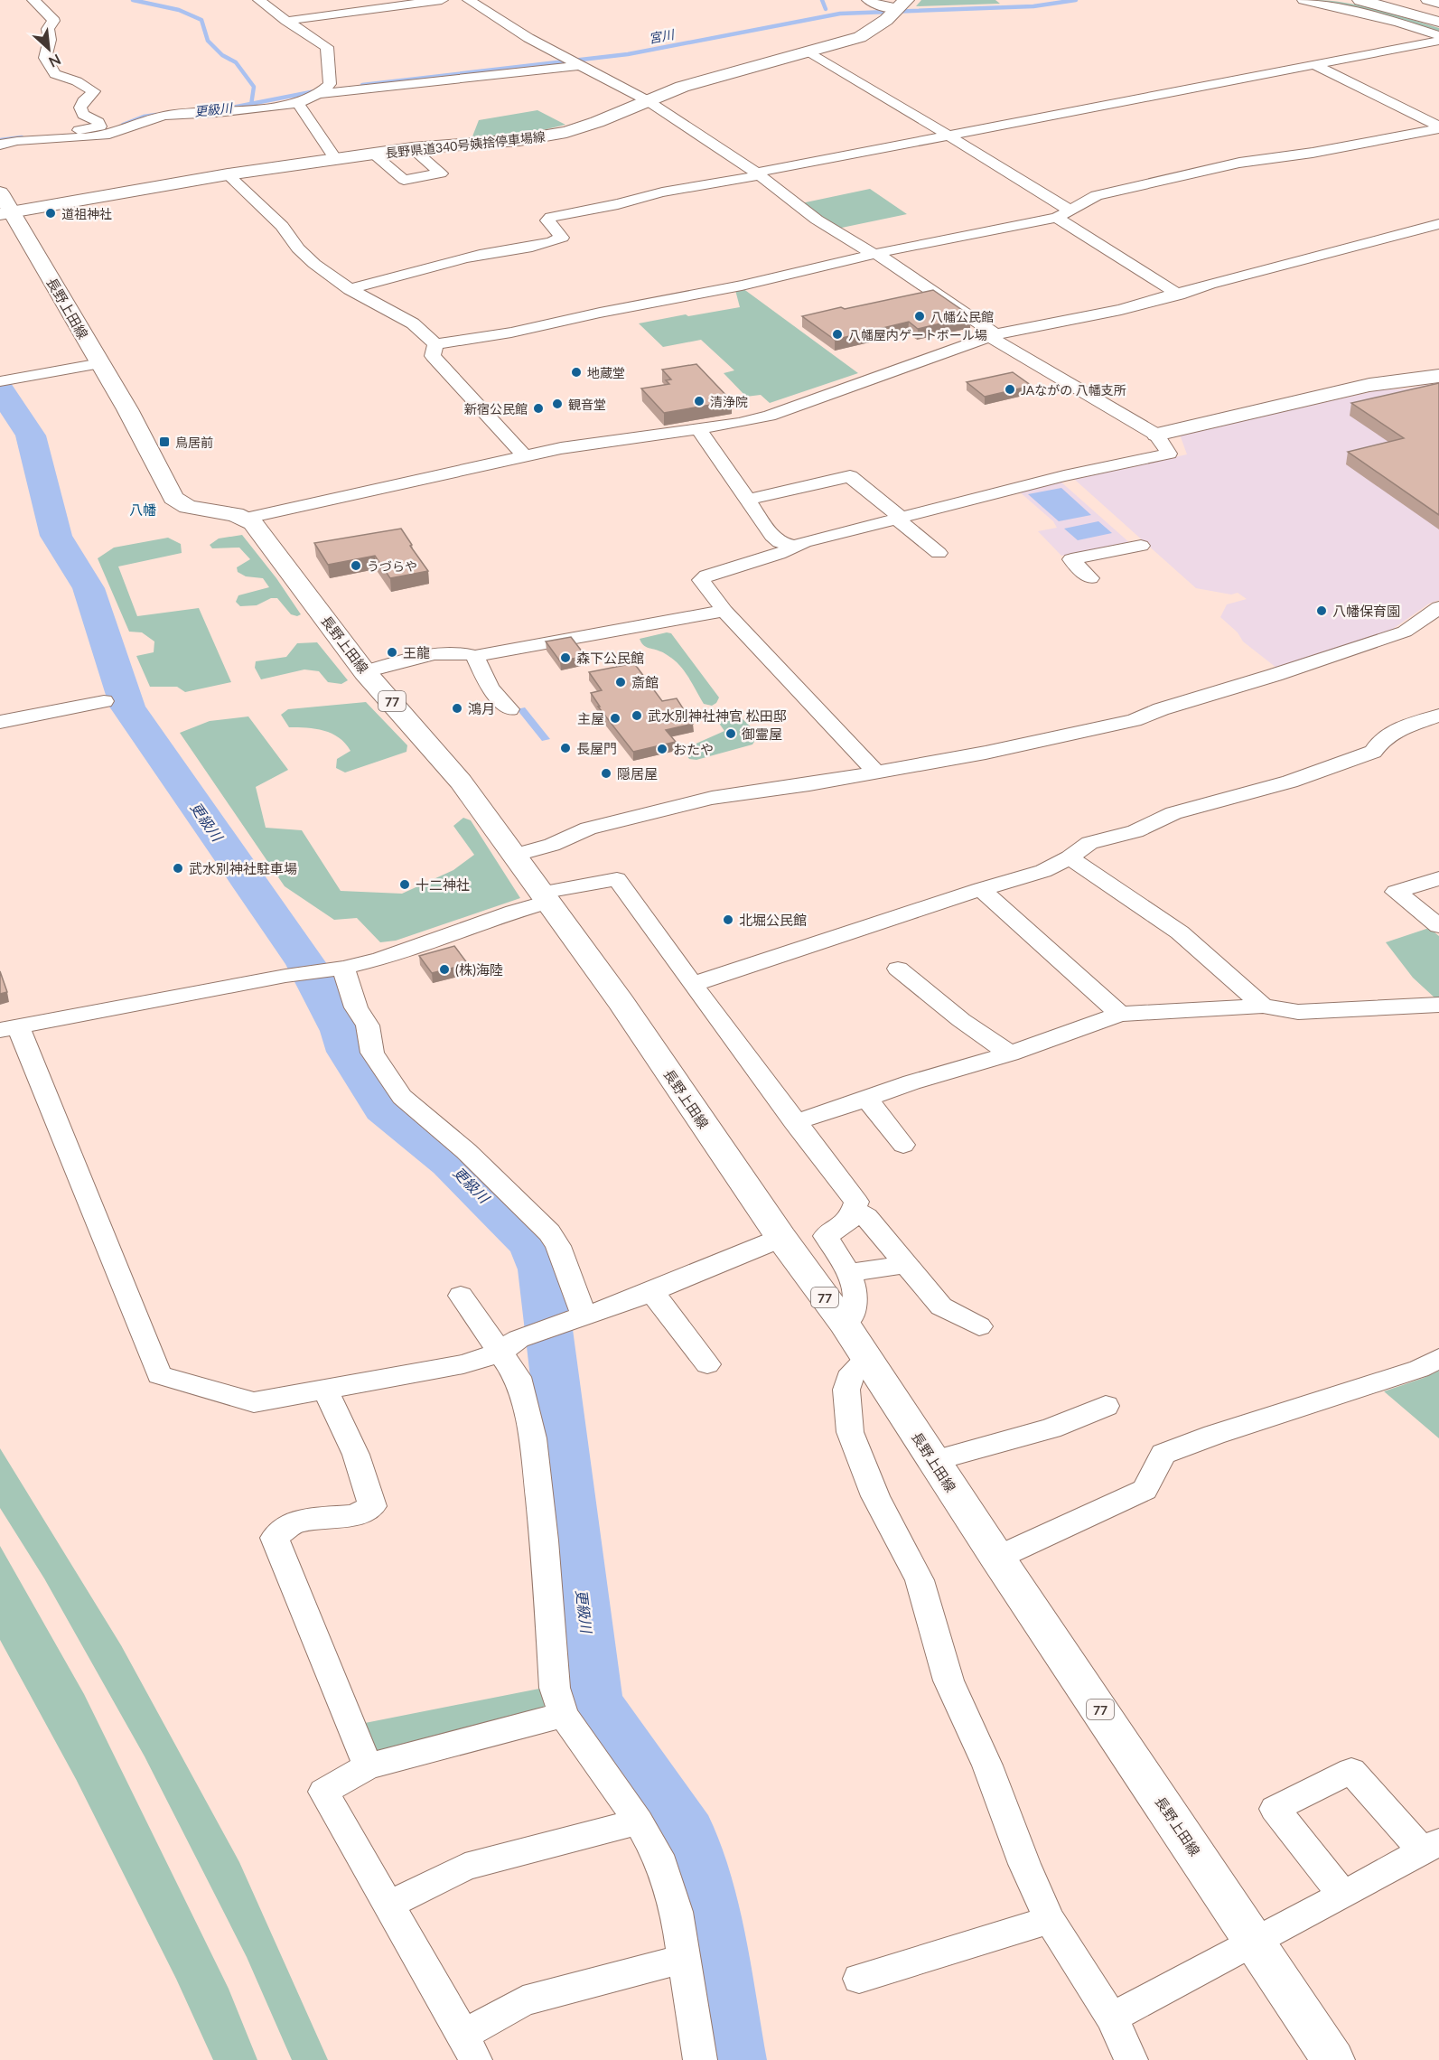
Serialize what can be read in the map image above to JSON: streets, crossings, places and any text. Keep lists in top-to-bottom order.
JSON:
{
  "streets": {
    "main road": ["長野県道340号姨捨停車場線", "長野上田線", "77"]
  },
  "crossings": [
    ["長野県道340号姨捨停車場線", "長野上田線"]
  ],
  "districts": ["八幡"],
  "water": ["宮川", "更級川"],
  "places": {
    "other": [
      "道祖神社",
      "八幡公民館",
      "八幡屋内ゲートボール場",
      "地蔵堂",
      "JAながの 八幡支所",
      "清浄院",
      "観音堂",
      "新宿公民館",
      "うづらや",
      "八幡保育園",
      "王龍",
      "森下公民館",
      "斎館",
      "鴻月",
      "武水別神社神官 松田邸",
      "主屋",
      "御霊屋",
      "長屋門",
      "おたや",
      "隠居屋",
      "武水別神社駐車場",
      "十二神社",
      "北堀公民館",
      "(株)海陸"
    ],
    "transit": ["鳥居前"]
  },
  "north": "bottom right"
}
